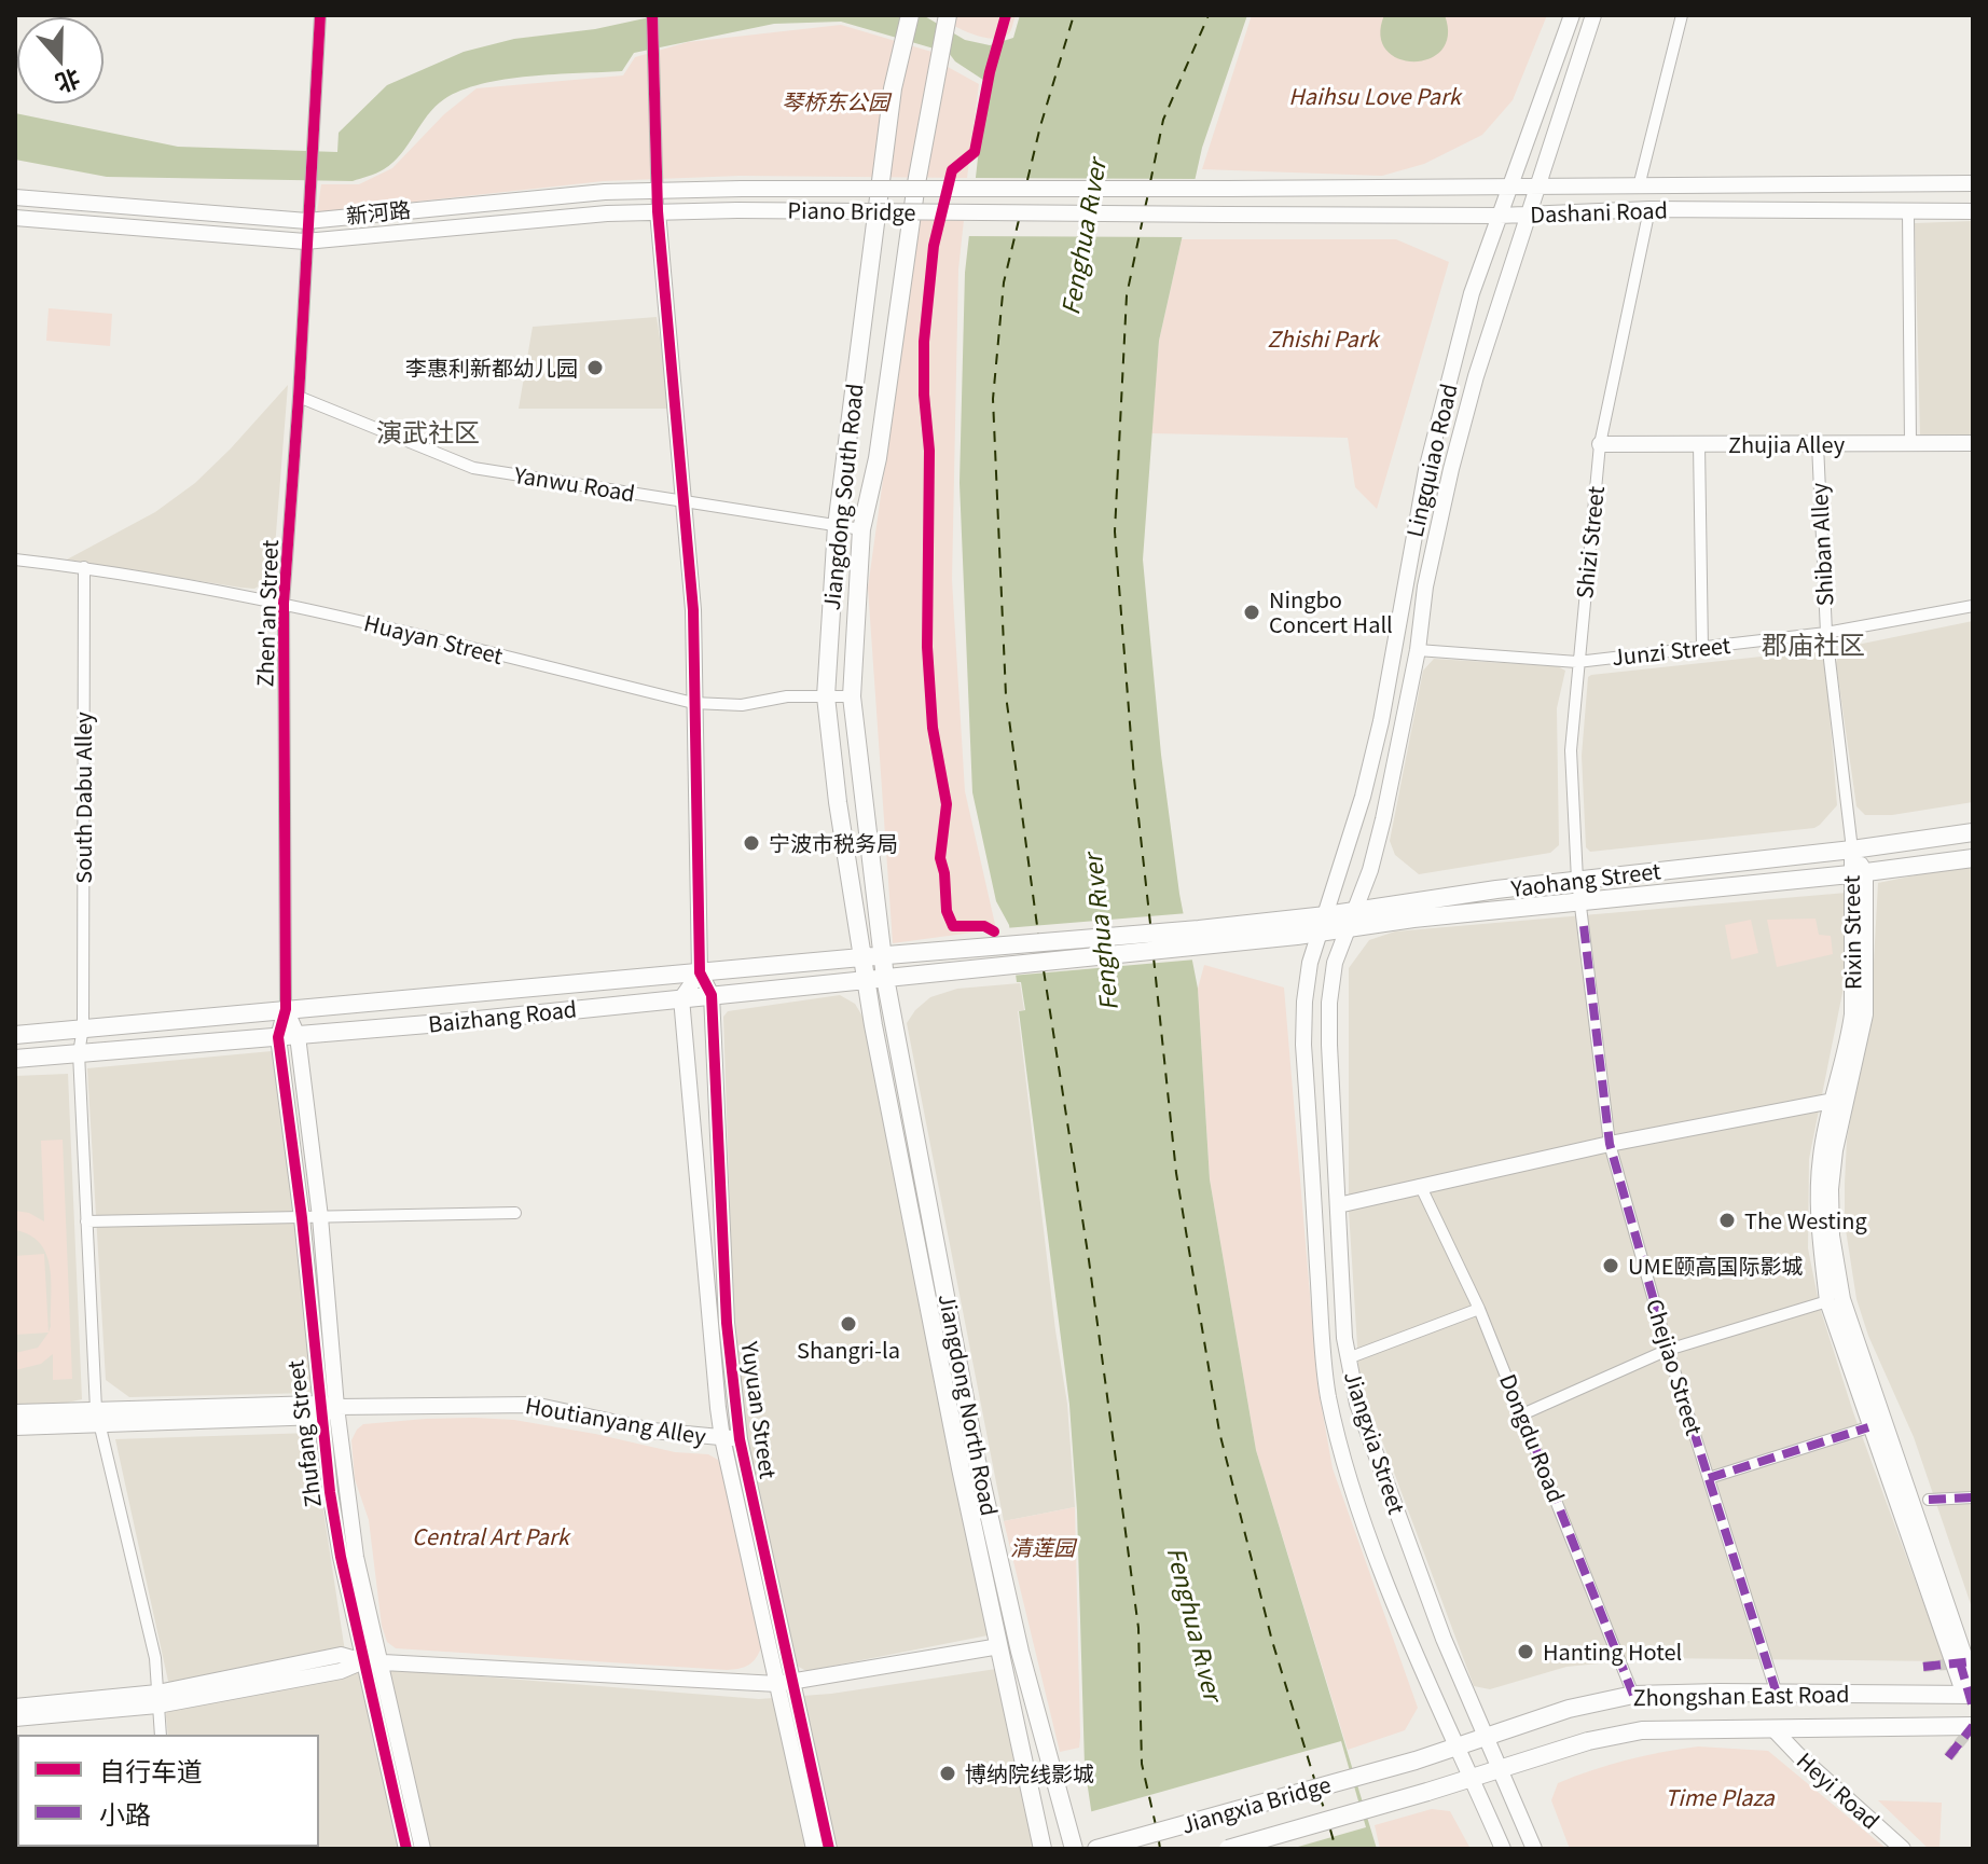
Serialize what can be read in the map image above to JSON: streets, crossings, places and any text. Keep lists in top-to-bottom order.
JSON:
{
  "streets": {
    "main road": [
      "Jiangdong South Road",
      "Yaohang Street",
      "Baizhang Road",
      "Jiangdong North Road",
      "Zhongshan East Road",
      "Jiangxia Bridge"
    ],
    "street": [
      "Piano Bridge",
      "新河路",
      "Dashani Road",
      "Zhujia Alley",
      "Lingquiao Road",
      "Yanwu Road",
      "Shizi Street",
      "Shiban Alley",
      "Zhen'an Street",
      "Huayan Street",
      "Junzi Street",
      "South Dabu Alley",
      "Rixin Street",
      "Chejiao Street",
      "Yuyuan Street",
      "Houtianyang Alley",
      "Zhufang Street",
      "Dongdu Road",
      "Jiangxia Street",
      "Heyi Road"
    ]
  },
  "crossings": [
    ["Piano Bridge", "新河路"],
    ["Piano Bridge", "Dashani Road"],
    ["新河路", "Zhen'an Street"],
    ["Dashani Road", "Lingquiao Road"],
    ["Dashani Road", "Shizi Street"],
    ["Zhujia Alley", "Shizi Street"],
    ["Zhujia Alley", "Shiban Alley"],
    ["Lingquiao Road", "Junzi Street"],
    ["Lingquiao Road", "Yaohang Street"],
    ["Lingquiao Road", "Jiangxia Street"],
    ["Yanwu Road", "Jiangdong South Road"],
    ["Yanwu Road", "Zhen'an Street"],
    ["Jiangdong South Road", "Huayan Street"],
    ["Jiangdong South Road", "Baizhang Road"],
    ["Jiangdong South Road", "Jiangdong North Road"],
    ["Shizi Street", "Junzi Street"],
    ["Shizi Street", "Yaohang Street"],
    ["Shizi Street", "Chejiao Street"],
    ["Shiban Alley", "Junzi Street"],
    ["Shiban Alley", "Yaohang Street"],
    ["Shiban Alley", "Rixin Street"],
    ["Zhen'an Street", "Huayan Street"],
    ["Zhen'an Street", "Baizhang Road"],
    ["Zhen'an Street", "Zhufang Street"],
    ["Huayan Street", "South Dabu Alley"],
    ["South Dabu Alley", "Baizhang Road"],
    ["South Dabu Alley", "Houtianyang Alley"],
    ["Yaohang Street", "Rixin Street"],
    ["Yaohang Street", "Baizhang Road"],
    ["Yaohang Street", "Chejiao Street"],
    ["Yaohang Street", "Jiangxia Street"],
    ["Rixin Street", "Zhongshan East Road"],
    ["Baizhang Road", "Jiangdong North Road"],
    ["Baizhang Road", "Yuyuan Street"],
    ["Baizhang Road", "Zhufang Street"],
    ["Chejiao Street", "Zhongshan East Road"],
    ["Yuyuan Street", "Houtianyang Alley"],
    ["Houtianyang Alley", "Zhufang Street"],
    ["Dongdu Road", "Zhongshan East Road"],
    ["Jiangxia Street", "Zhongshan East Road"],
    ["Zhongshan East Road", "Heyi Road"],
    ["Zhongshan East Road", "Jiangxia Bridge"]
  ],
  "districts": ["演武社区", "郡庙社区"],
  "water": ["Fenghua Rıver"],
  "parks": [
    "Haihsu Love Park",
    "琴桥东公园",
    "Zhishi Park",
    "Central Art Park",
    "清莲园",
    "Time Plaza"
  ],
  "places": [
    "李惠利新都幼儿园",
    "Ningbo Concert Hall",
    "宁波市税务局",
    "The Westing",
    "UME颐高国际影城",
    "Shangri-la",
    "Hanting Hotel",
    "博纳院线影城"
  ],
  "legend": ["自行车道", "小路"],
  "north": "bottom"
}
